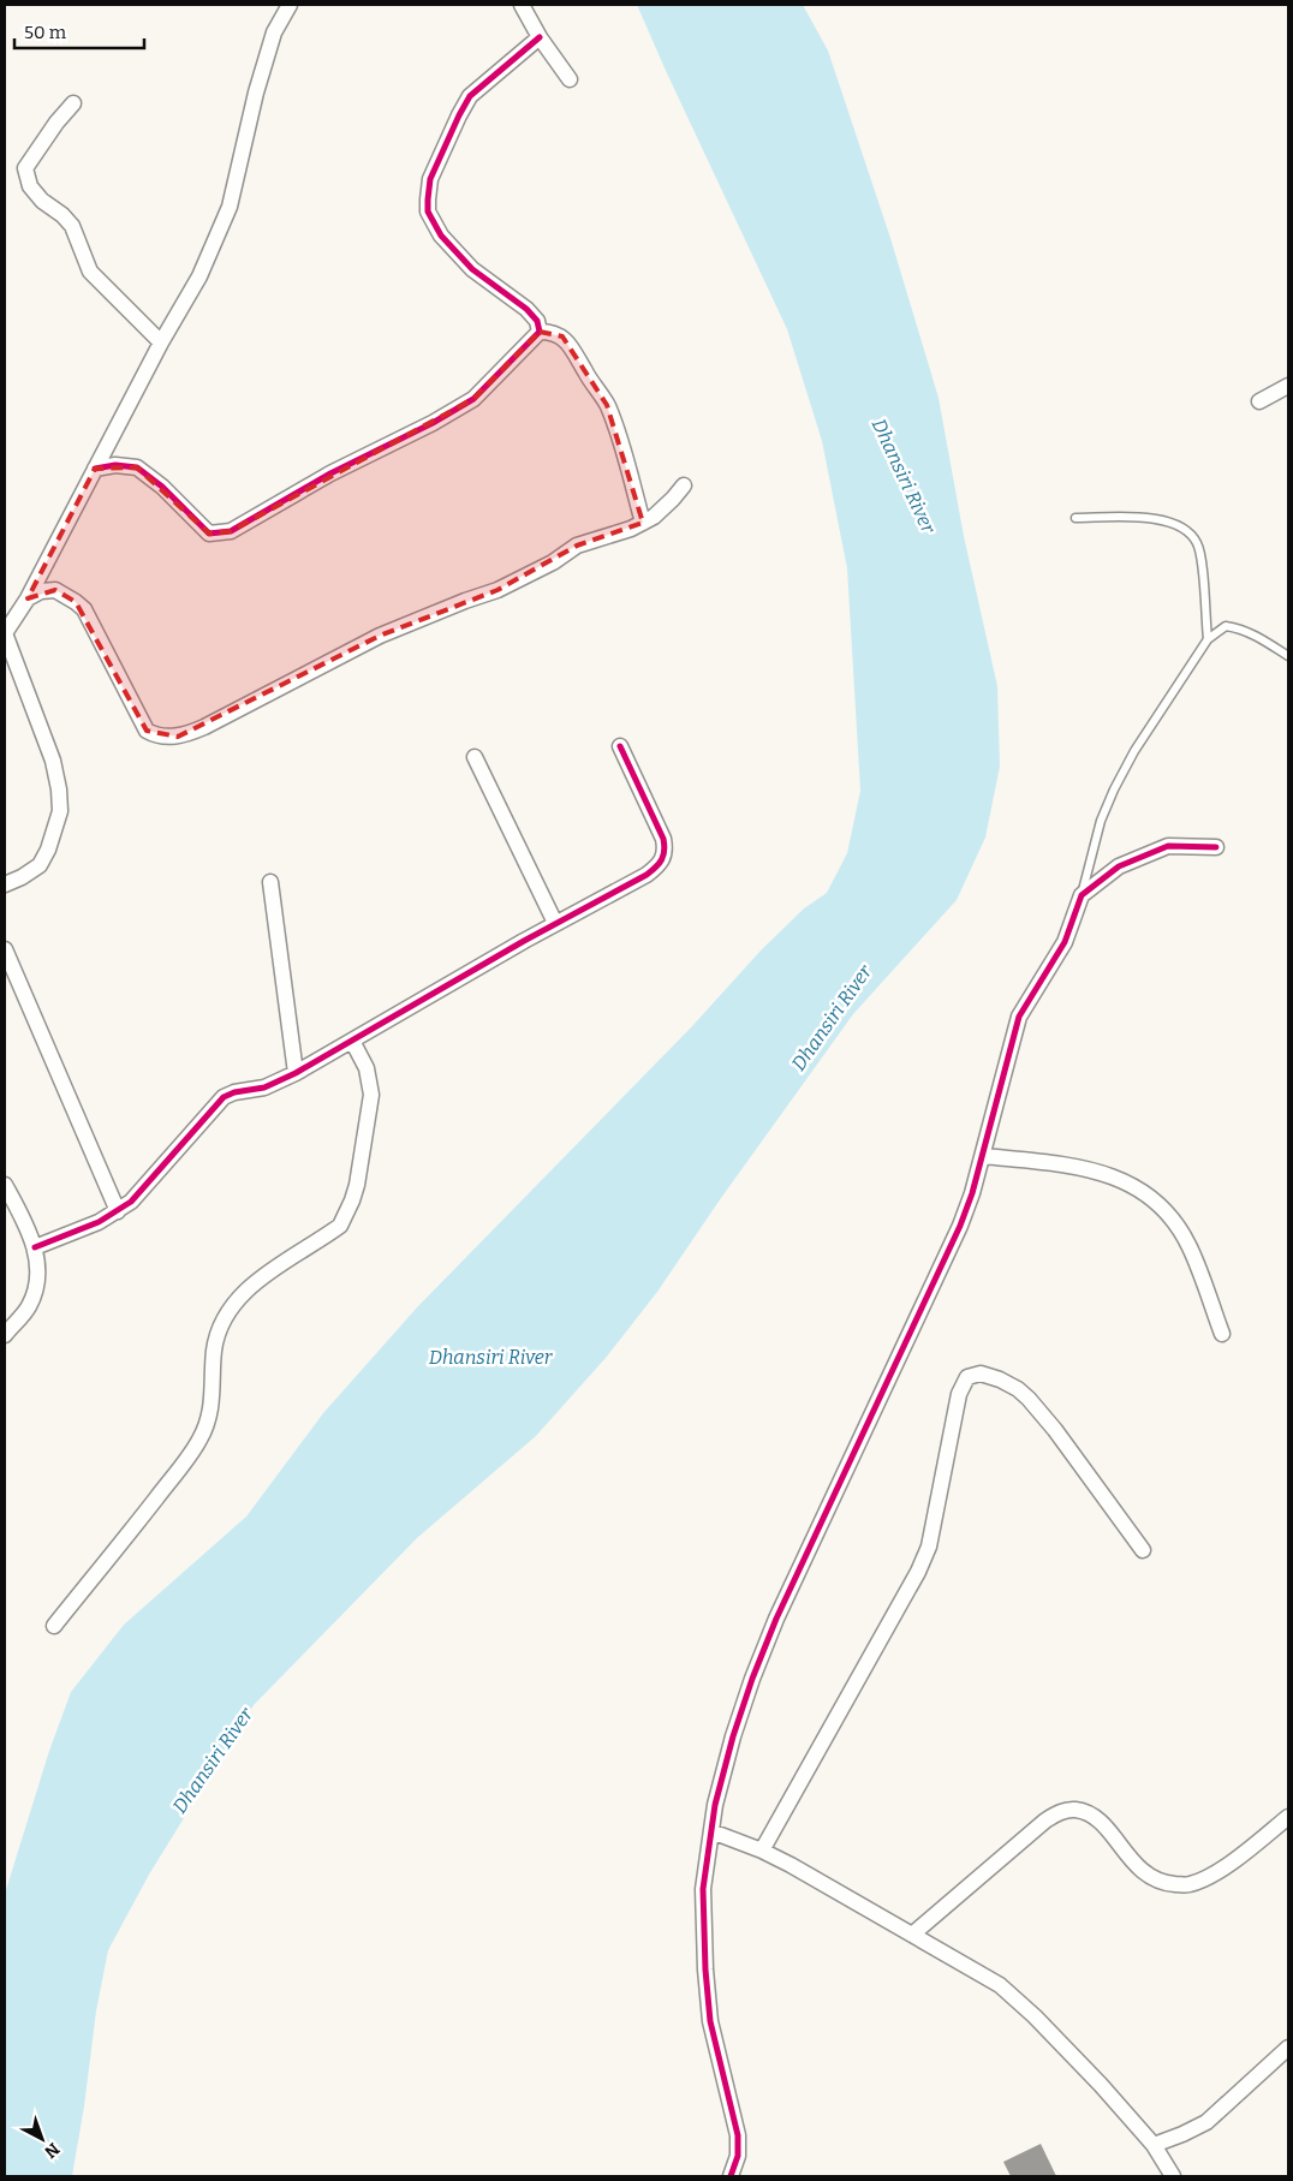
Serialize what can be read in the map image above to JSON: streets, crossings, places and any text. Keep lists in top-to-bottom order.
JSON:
{
  "water": ["Dhansiri River"],
  "scale_bar": "50 m",
  "north": "bottom right"
}
